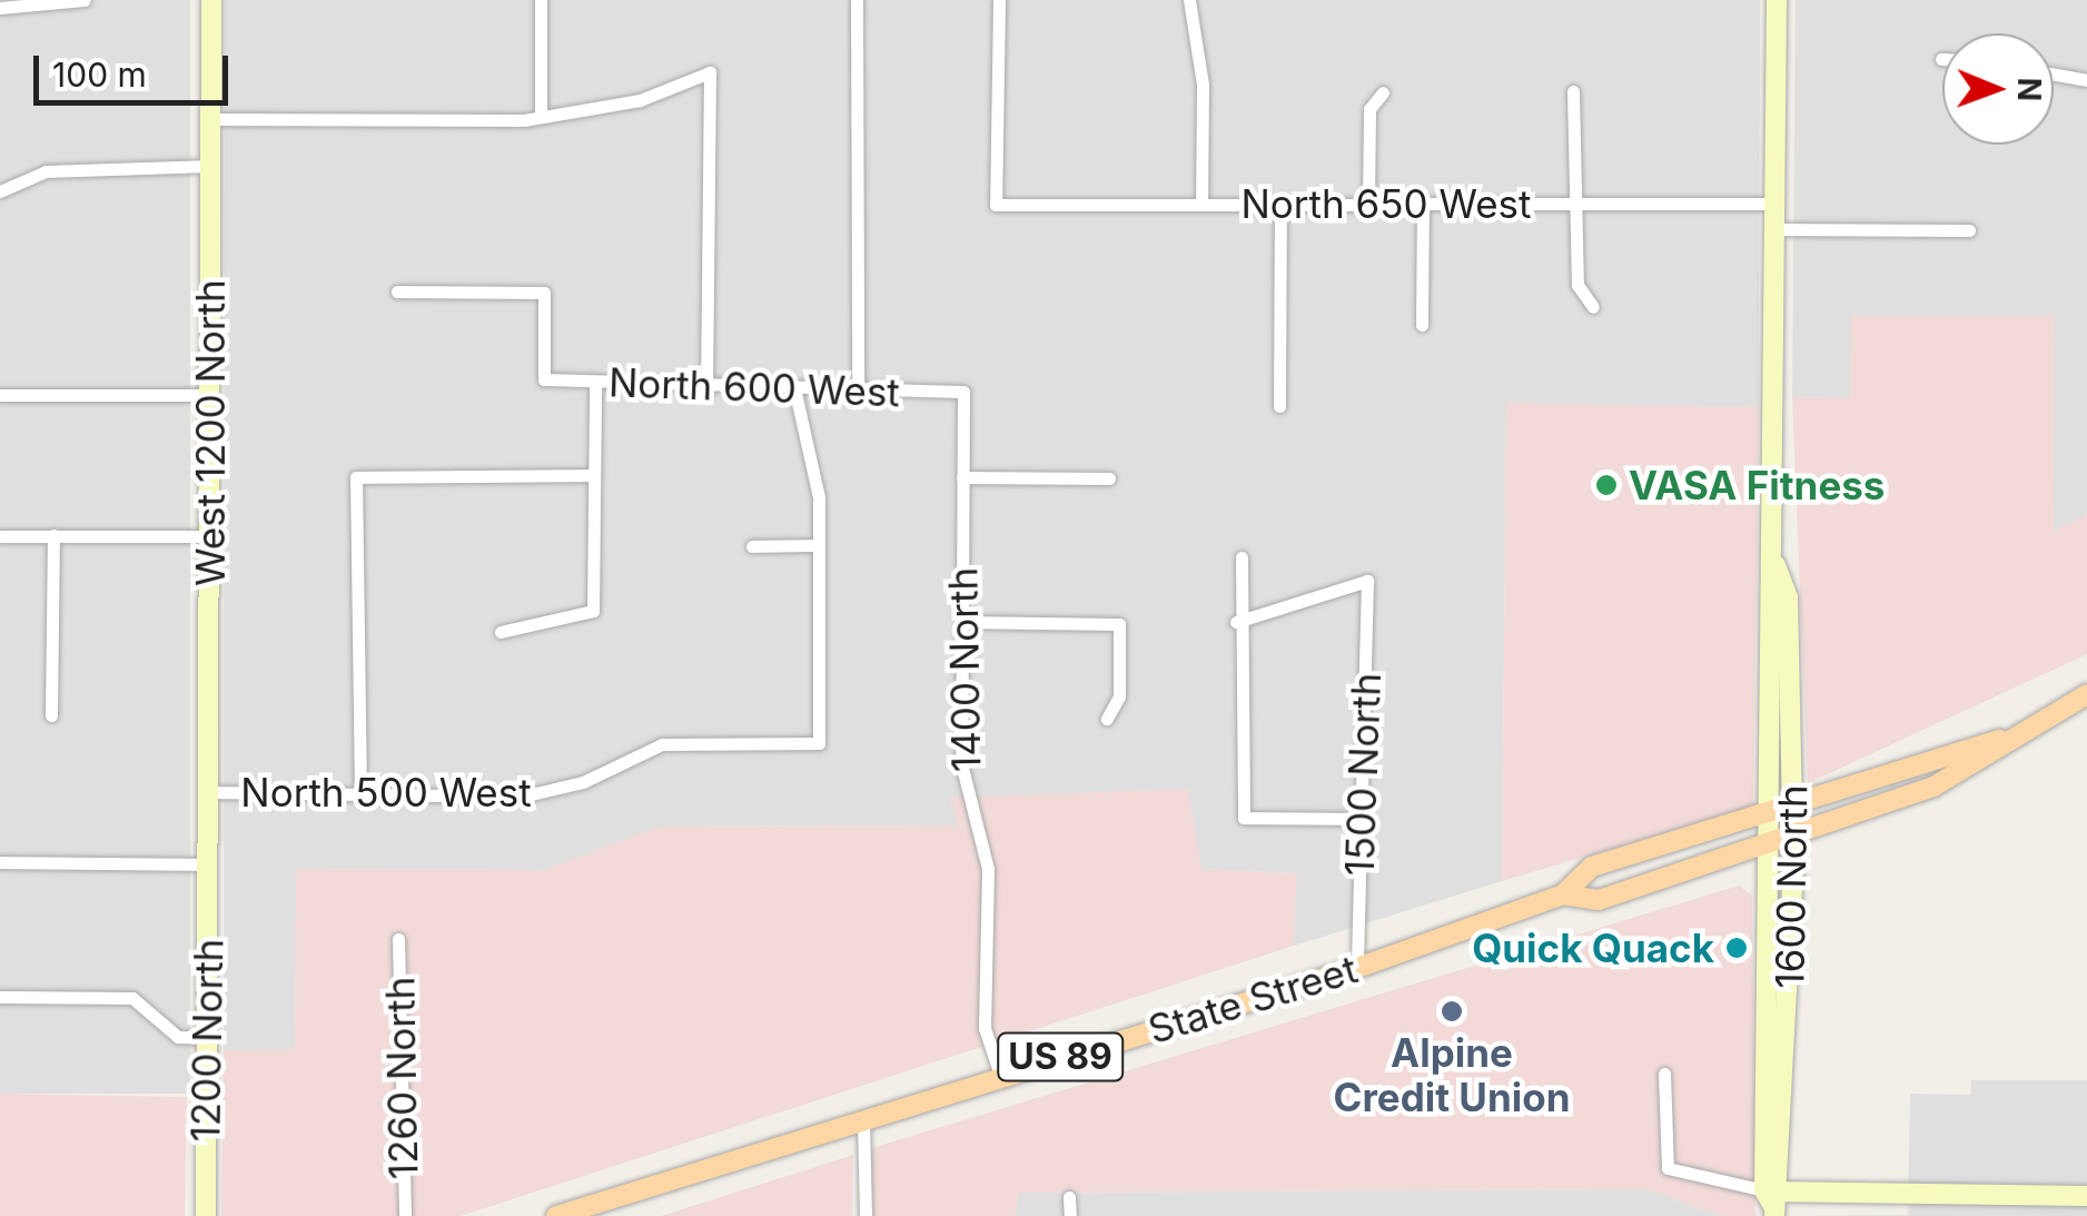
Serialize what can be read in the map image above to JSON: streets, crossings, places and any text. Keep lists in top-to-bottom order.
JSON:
{
  "streets": {
    "main road": [
      "West 1200 North",
      "1600 North",
      "State Street",
      "1200 North",
      "US 89"
    ],
    "street": [
      "North 650 West",
      "North 600 West",
      "1400 North",
      "1500 North",
      "North 500 West",
      "1260 North"
    ]
  },
  "crossings": [
    ["North 650 West", "1600 North"],
    ["North 600 West", "1400 North"],
    ["West 1200 North", "North 500 West"],
    ["West 1200 North", "1200 North"],
    ["1400 North", "State Street"],
    ["1500 North", "State Street"],
    ["1600 North", "State Street"]
  ],
  "places": ["VASA Fitness", "Quick Quack", "Alpine Credit Union"],
  "scale_bar": "100 m",
  "north": "right"
}
